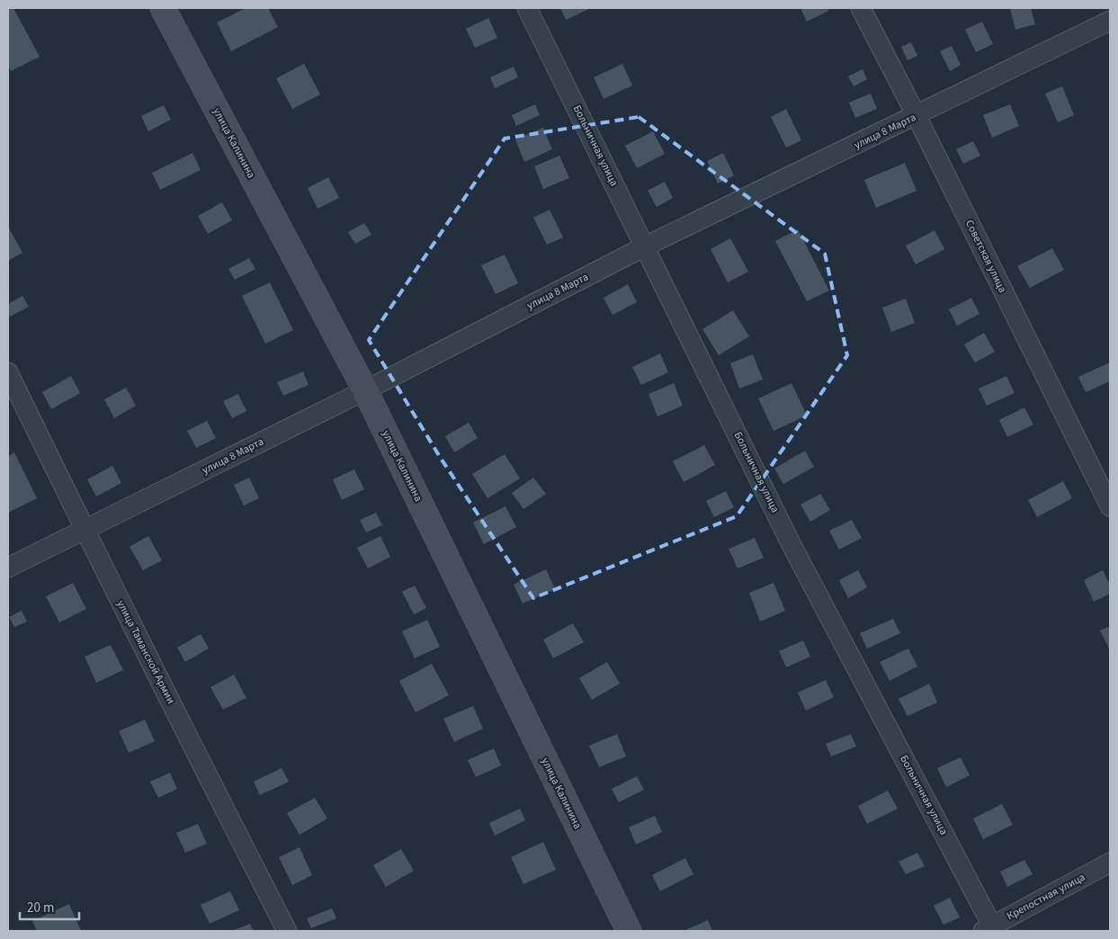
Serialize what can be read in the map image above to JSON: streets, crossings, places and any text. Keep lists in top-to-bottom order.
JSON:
{
  "streets": {
    "street": [
      "улица 8 Марта",
      "улица Калинина",
      "Больничная улица",
      "Советская улица",
      "улица Таманской Армии",
      "Крепостная улица"
    ]
  },
  "crossings": [
    ["улица 8 Марта", "улица Калинина"],
    ["улица 8 Марта", "Больничная улица"],
    ["улица 8 Марта", "Советская улица"],
    ["улица 8 Марта", "улица Таманской Армии"],
    ["Больничная улица", "Крепостная улица"]
  ],
  "scale_bar": "20 m"
}
